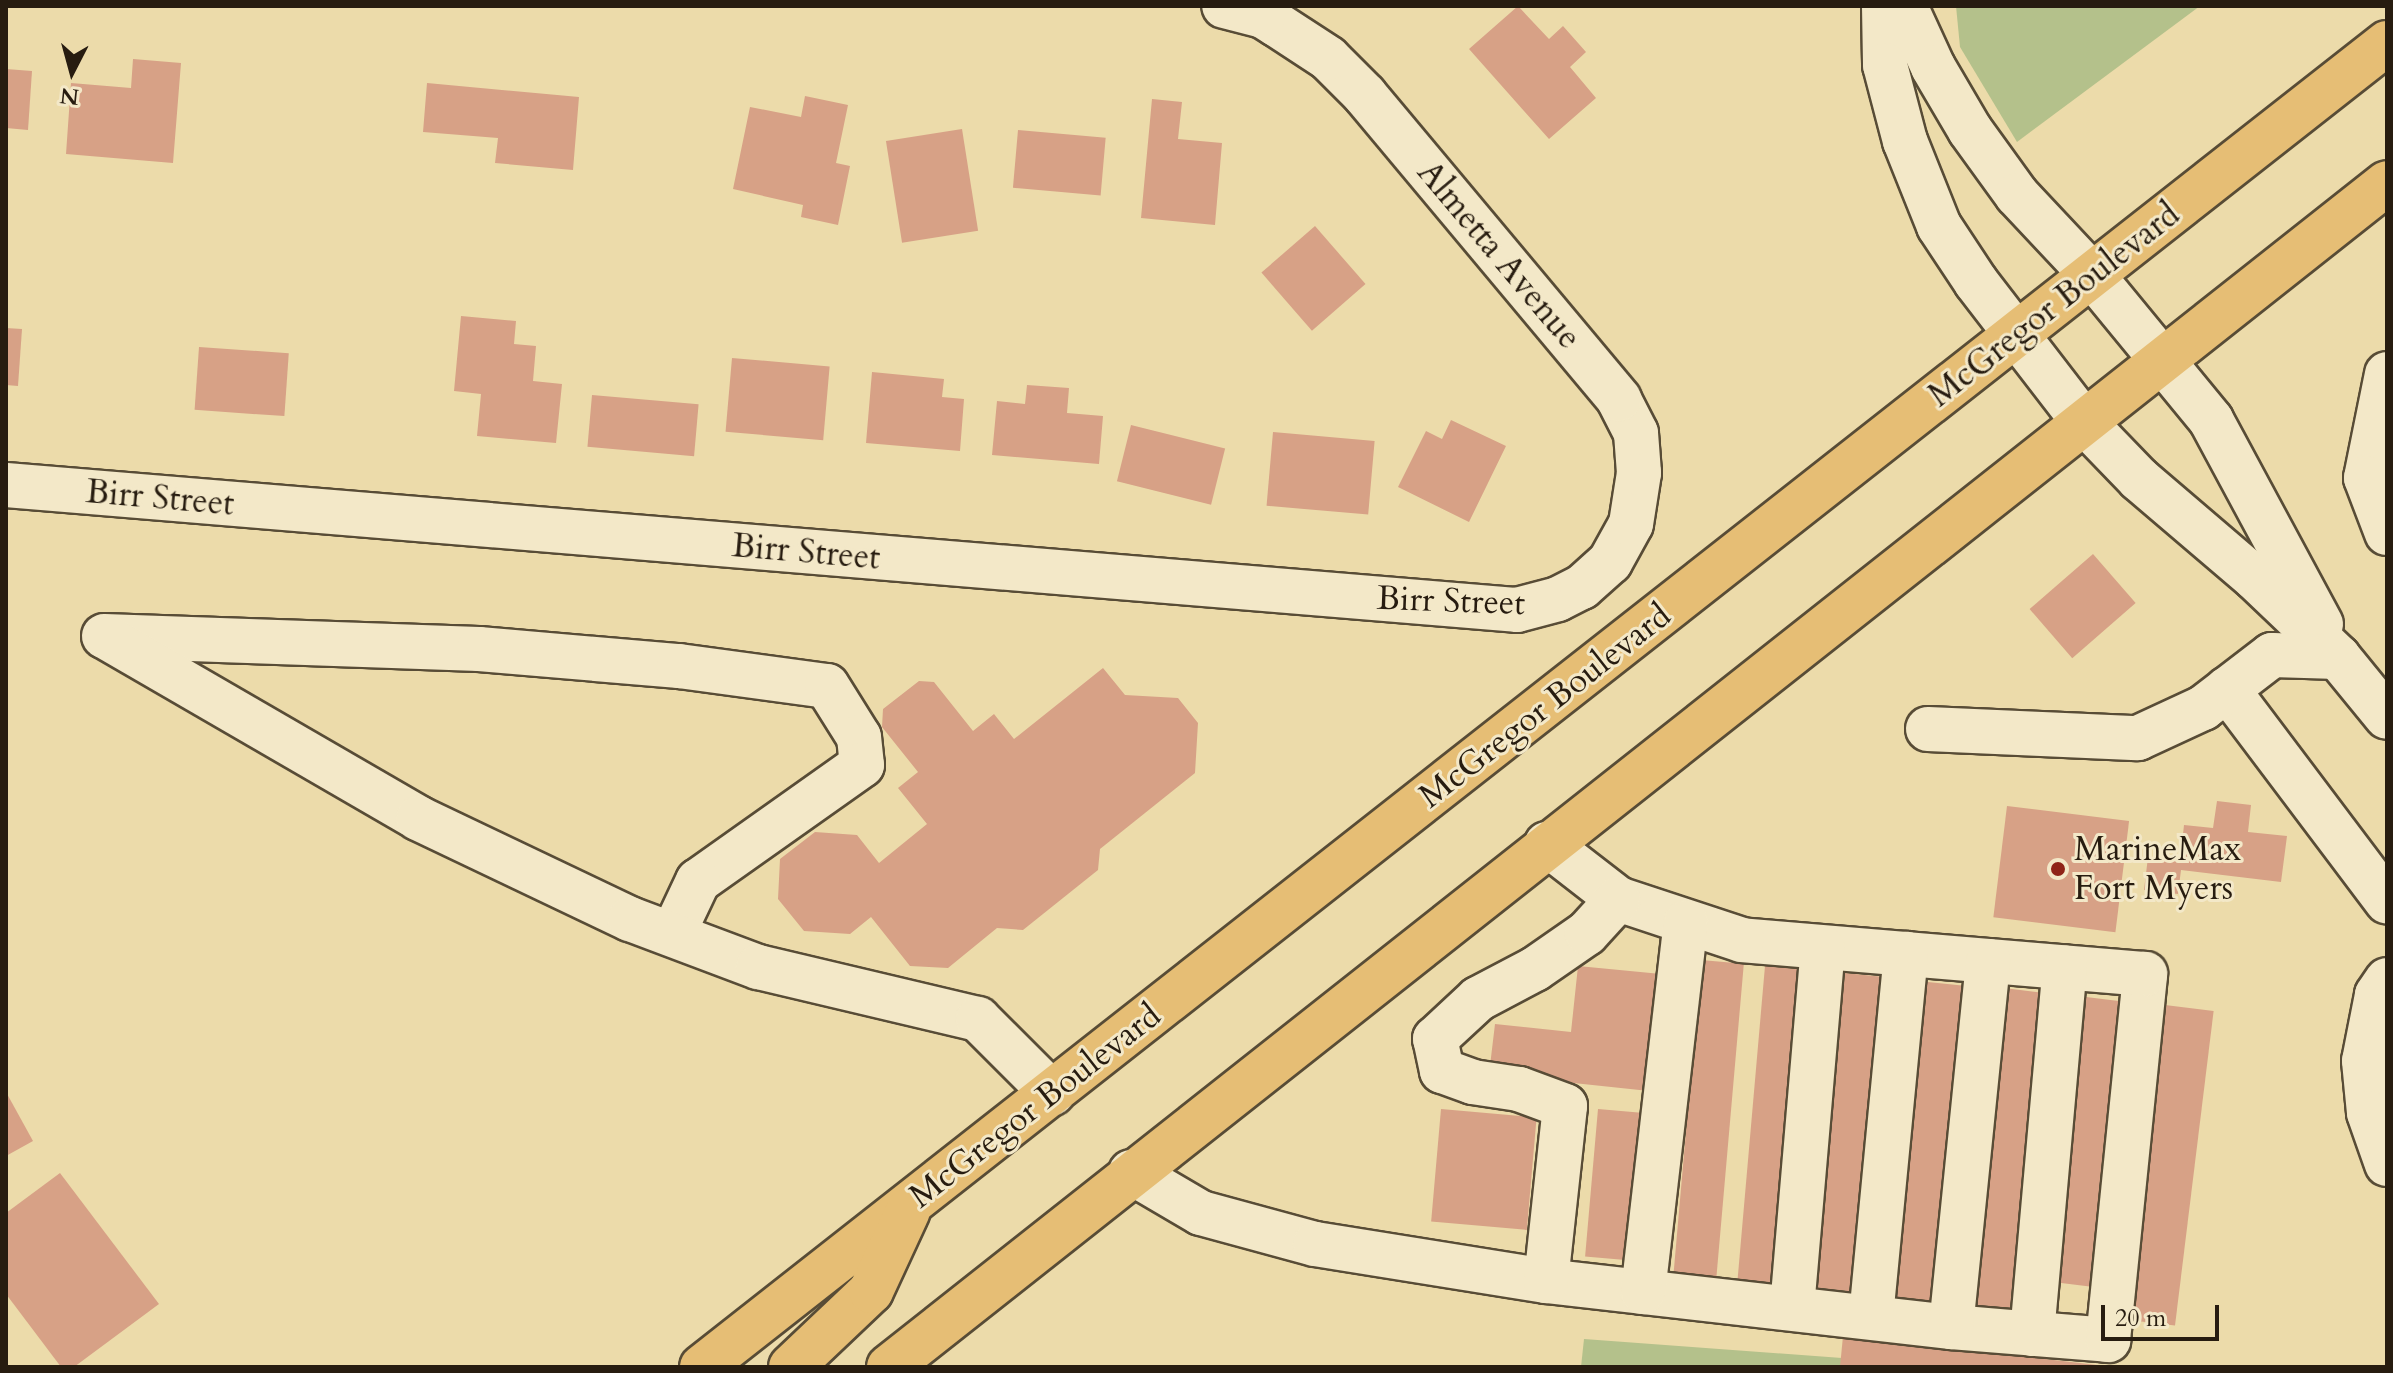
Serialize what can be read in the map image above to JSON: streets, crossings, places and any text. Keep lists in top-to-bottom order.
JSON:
{
  "streets": {
    "main road": ["McGregor Boulevard"],
    "street": ["Almetta Avenue", "Birr Street"]
  },
  "crossings": [
    ["Almetta Avenue", "Birr Street"]
  ],
  "places": ["MarineMax Fort Myers"],
  "scale_bar": "20 m",
  "north": "bottom"
}
